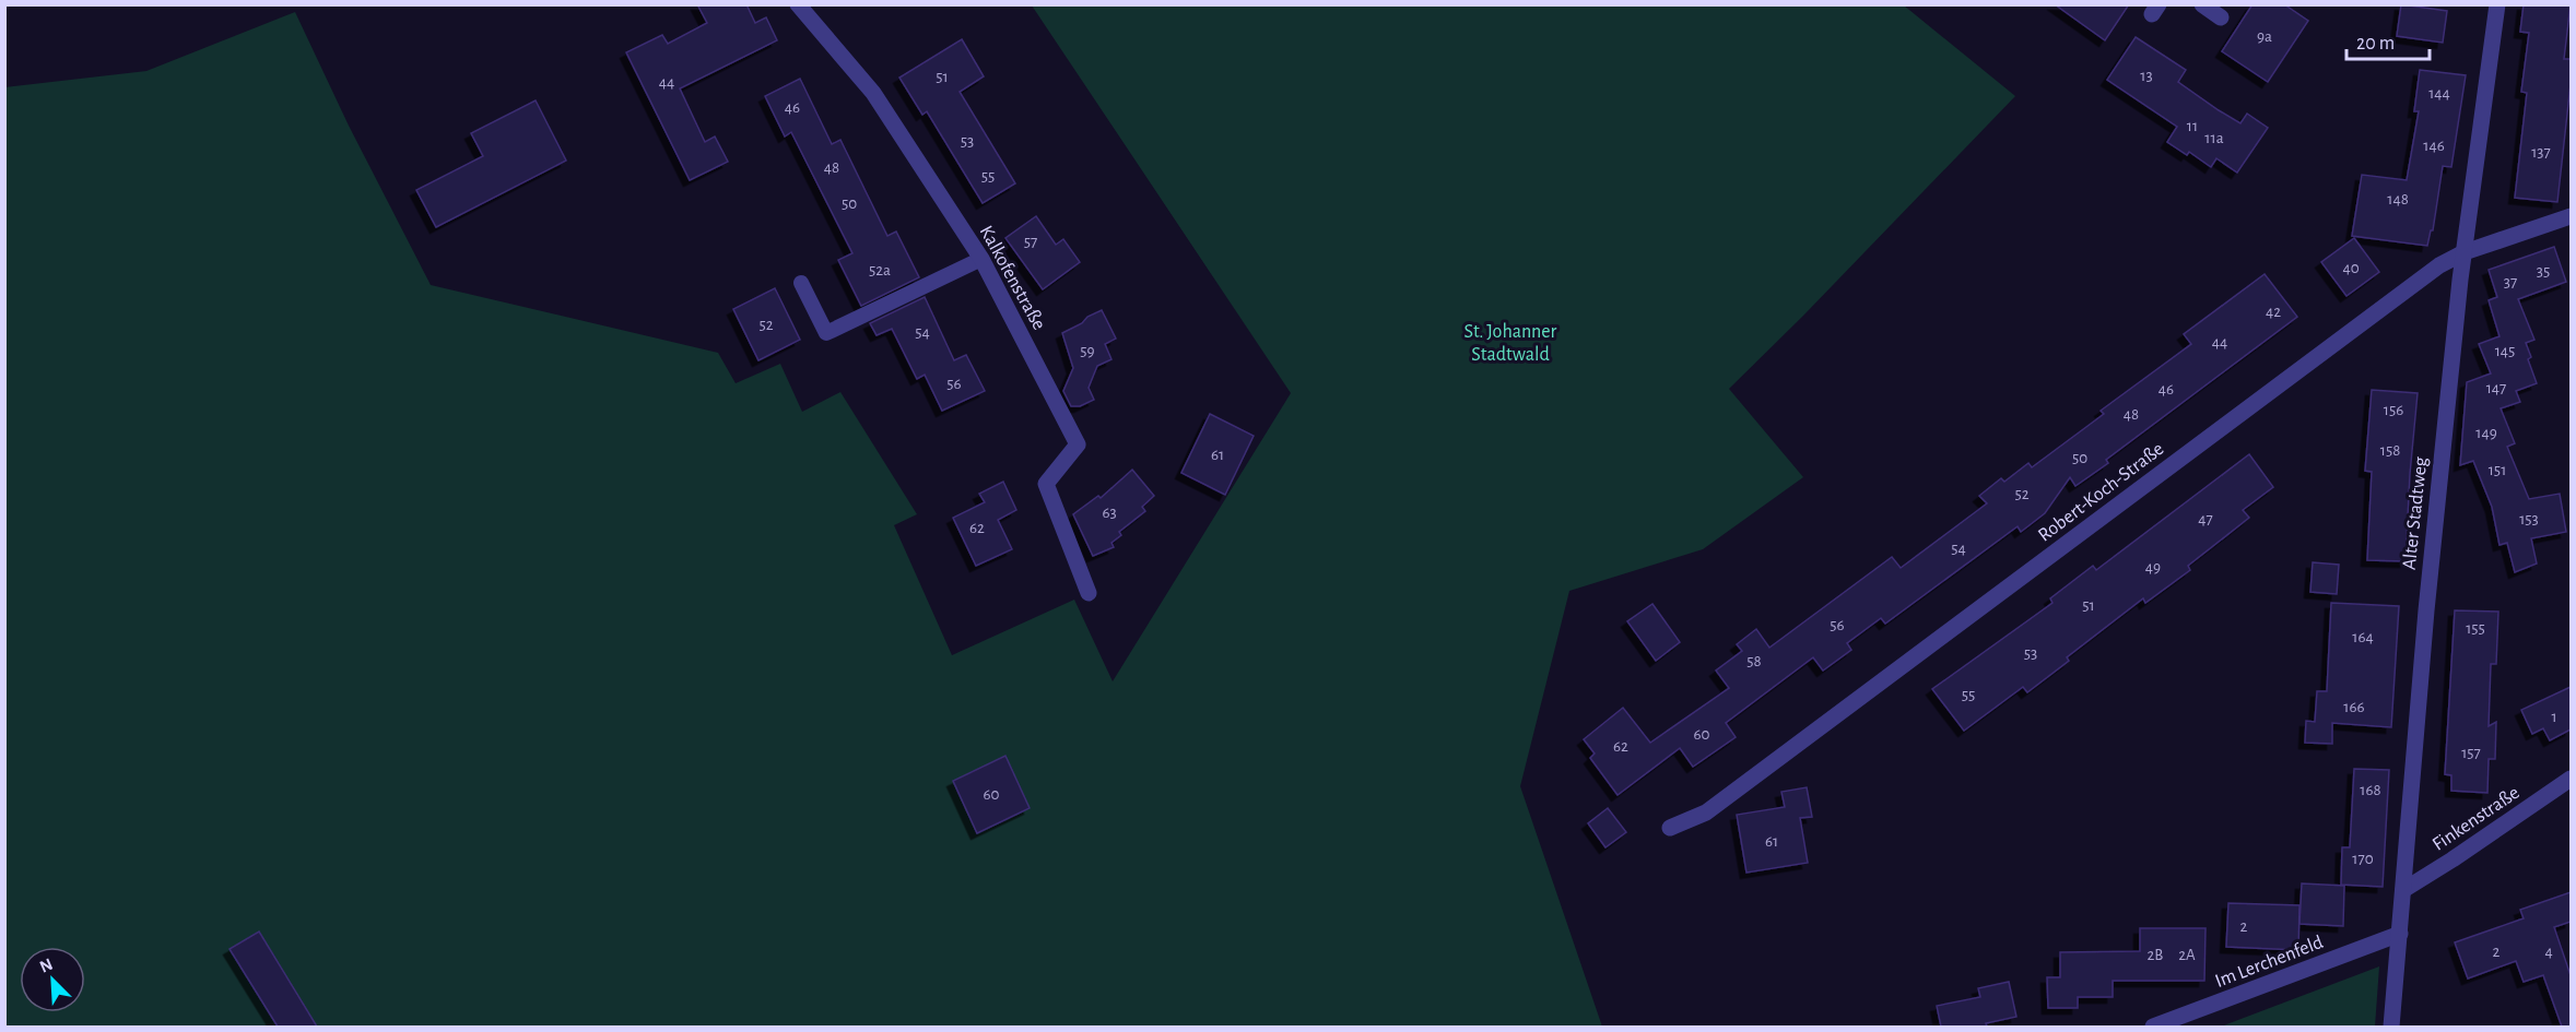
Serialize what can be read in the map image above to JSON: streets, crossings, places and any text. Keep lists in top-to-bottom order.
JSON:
{
  "streets": {
    "street": [
      "Kalkofenstraße",
      "Robert-Koch-Straße",
      "Alter Stadtweg",
      "Finkenstraße",
      "Im Lerchenfeld"
    ]
  },
  "crossings": [
    ["Robert-Koch-Straße", "Alter Stadtweg"],
    ["Alter Stadtweg", "Finkenstraße"],
    ["Alter Stadtweg", "Im Lerchenfeld"]
  ],
  "parks": ["St. Johanner Stadtwald"],
  "house_numbers": [
    "9a",
    "13",
    "51",
    "44",
    "144",
    "46",
    "11",
    "11a",
    "53",
    "146",
    "137",
    "48",
    "55",
    "148",
    "50",
    "57",
    "40",
    "52a",
    "35",
    "37",
    "42",
    "52",
    "54",
    "44",
    "59",
    "145",
    "56",
    "147",
    "46",
    "156",
    "48",
    "149",
    "158",
    "61",
    "50",
    "151",
    "52",
    "63",
    "47",
    "153",
    "62",
    "54",
    "49",
    "51",
    "56",
    "155",
    "164",
    "53",
    "58",
    "55",
    "166",
    "1",
    "60",
    "62",
    "157",
    "168",
    "60",
    "61",
    "170",
    "2",
    "2",
    "4",
    "2B",
    "2A"
  ],
  "scale_bar": "20 m",
  "north": "top left"
}
